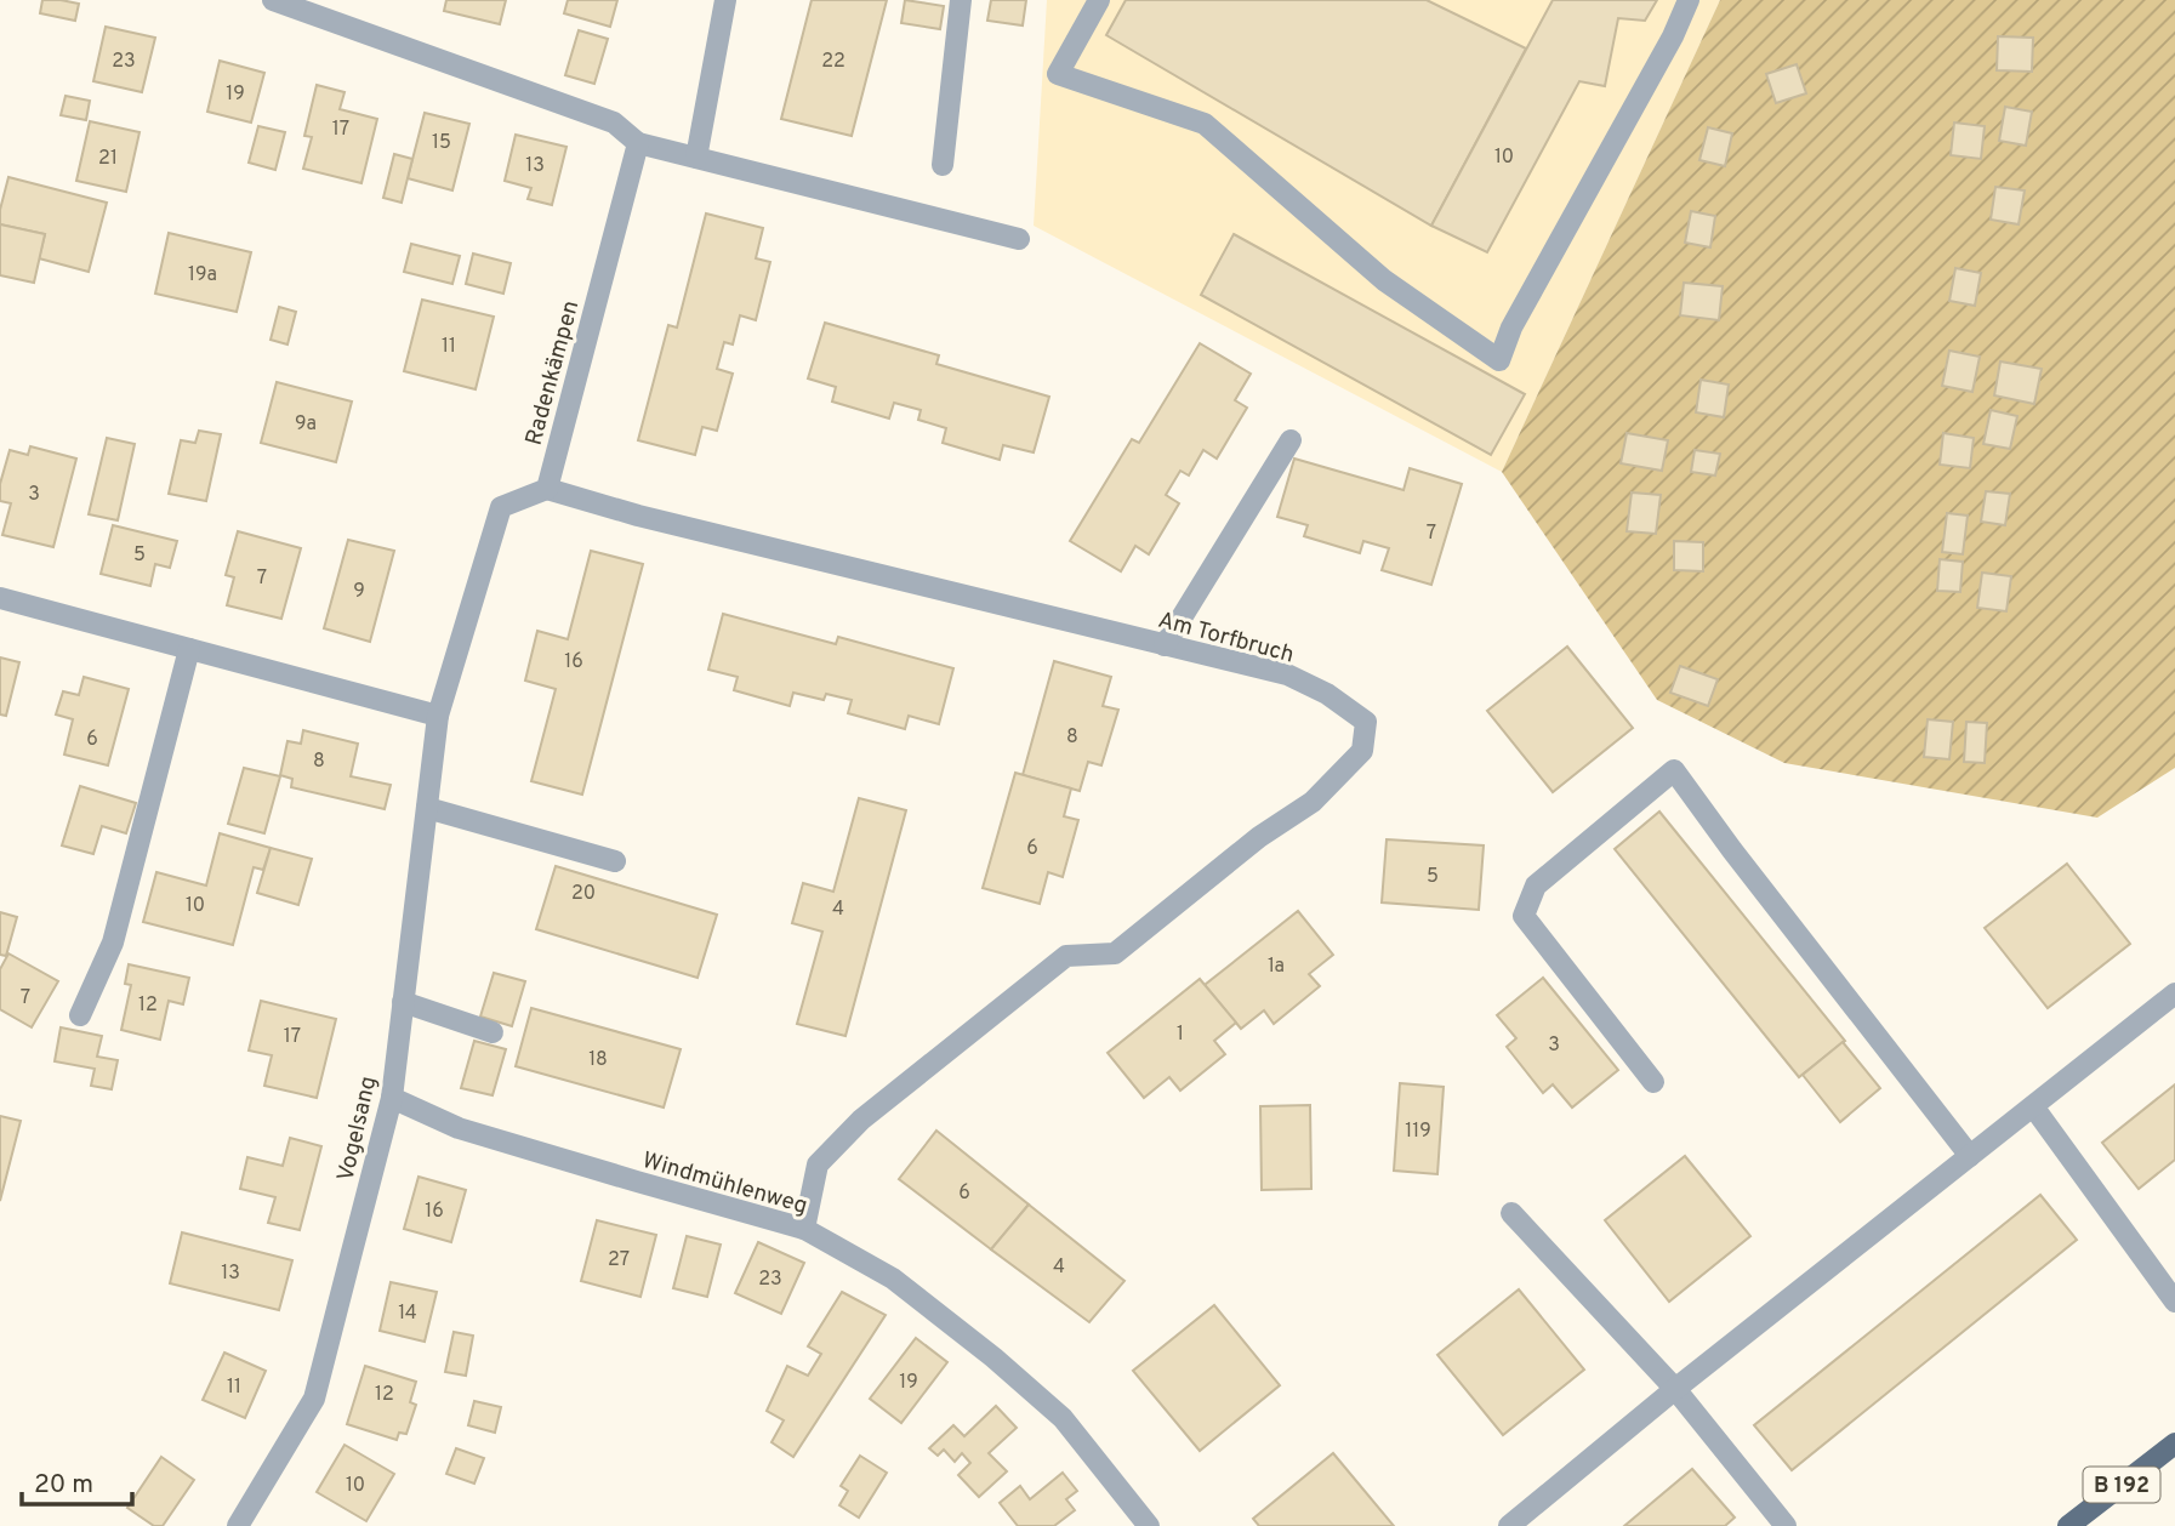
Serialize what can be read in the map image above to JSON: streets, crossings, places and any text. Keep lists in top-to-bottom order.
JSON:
{
  "streets": {
    "main road": ["B 192"],
    "street": [
      "Radenkämpen",
      "Am Torfbruch",
      "Vogelsang",
      "Windmühlenweg"
    ]
  },
  "crossings": [
    ["Radenkämpen", "Am Torfbruch"],
    ["Am Torfbruch", "Windmühlenweg"],
    ["Vogelsang", "Windmühlenweg"]
  ],
  "house_numbers": [
    "23",
    "22",
    "19",
    "17",
    "15",
    "10",
    "21",
    "13",
    "19a",
    "11",
    "9a",
    "3",
    "7",
    "5",
    "7",
    "9",
    "16",
    "8",
    "6",
    "8",
    "6",
    "5",
    "20",
    "10",
    "4",
    "1a",
    "7",
    "12",
    "1",
    "17",
    "3",
    "18",
    "119",
    "6",
    "16",
    "27",
    "4",
    "13",
    "23",
    "14",
    "19",
    "11",
    "12",
    "10"
  ],
  "scale_bar": "20 m"
}
